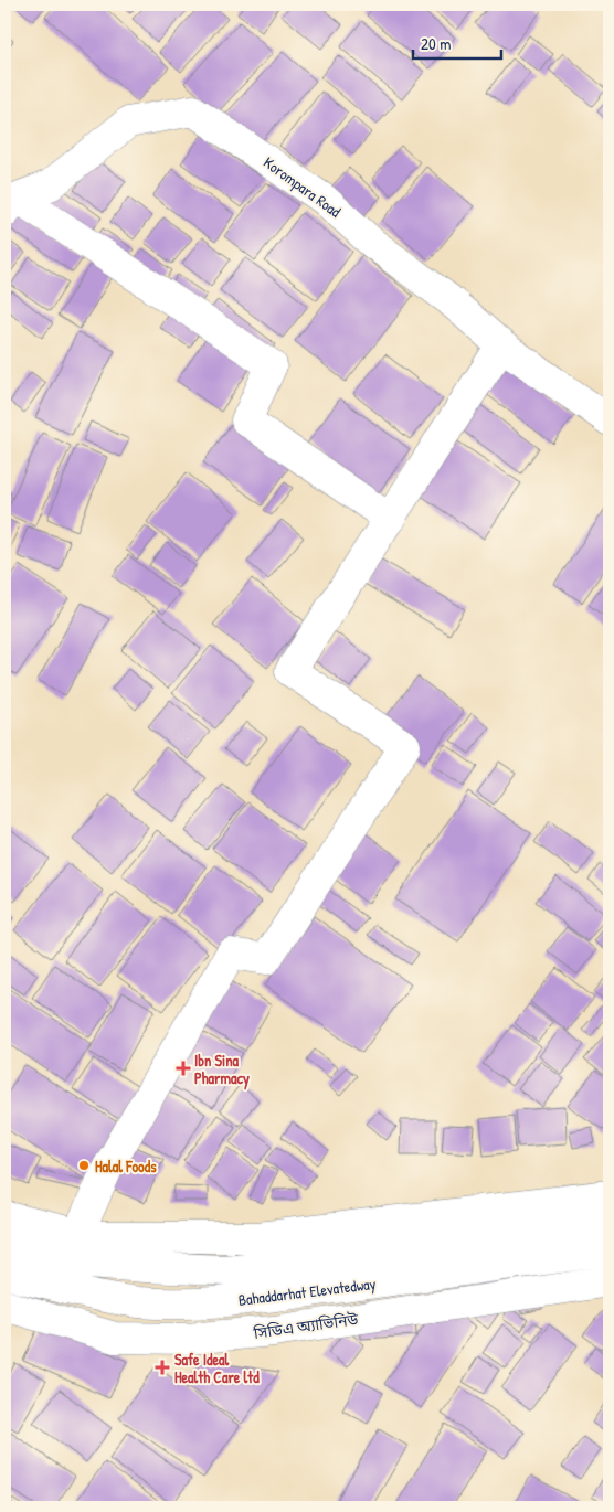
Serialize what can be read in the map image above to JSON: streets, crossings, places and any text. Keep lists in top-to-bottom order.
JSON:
{
  "streets": {
    "main road": ["Korompara Road", "Bahaddarhat Elevatedway", "সিডিএ অ্যাভিনিউ"]
  },
  "places": {
    "health": ["Ibn Sina Pharmacy", "Safe Ideal Health Care ltd"],
    "other": ["Halal Foods"]
  },
  "scale_bar": "20 m"
}
